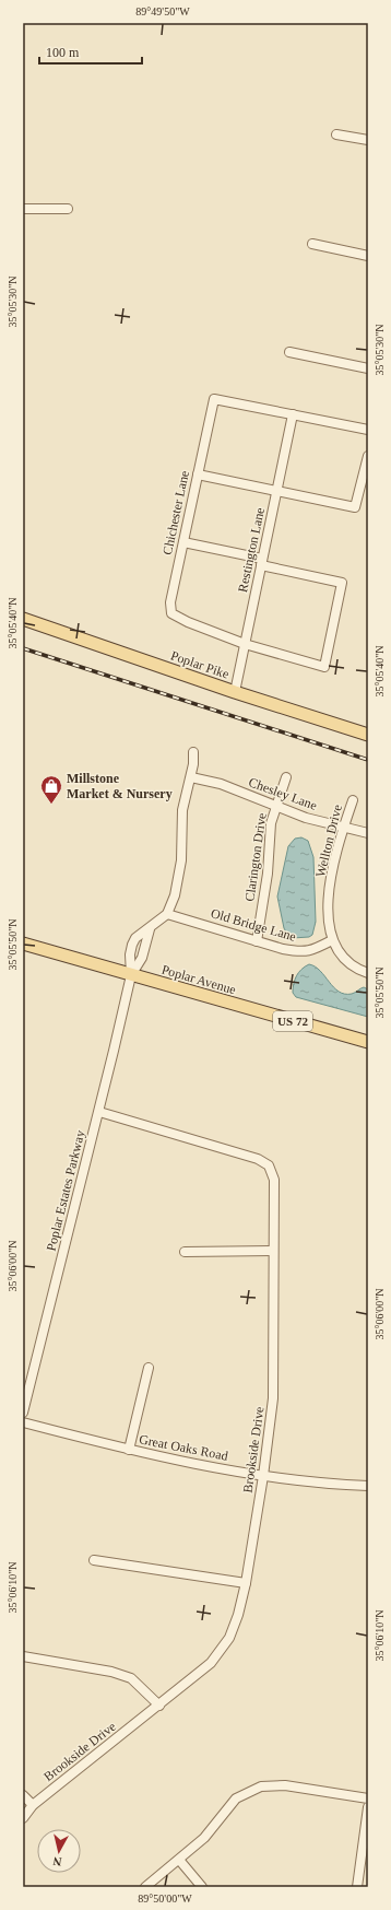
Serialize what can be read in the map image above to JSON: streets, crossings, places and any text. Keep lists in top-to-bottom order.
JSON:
{
  "streets": {
    "main road": ["Poplar Pike", "Poplar Avenue", "US 72"],
    "street": [
      "Chichester Lane",
      "Restington Lane",
      "Chesley Lane",
      "Wellton Drive",
      "Clarington Drive",
      "Old Bridge Lane",
      "Poplar Estates Parkway",
      "Great Oaks Road",
      "Brookside Drive"
    ]
  },
  "crossings": [
    ["Chichester Lane", "Restington Lane"],
    ["Restington Lane", "Poplar Pike"],
    ["Chesley Lane", "Wellton Drive"],
    ["Chesley Lane", "Clarington Drive"],
    ["Wellton Drive", "Old Bridge Lane"],
    ["Clarington Drive", "Old Bridge Lane"],
    ["Old Bridge Lane", "Poplar Estates Parkway"],
    ["Poplar Avenue", "Poplar Estates Parkway"],
    ["Poplar Estates Parkway", "Brookside Drive"],
    ["Great Oaks Road", "Brookside Drive"]
  ],
  "places": {
    "shop": ["Millstone Market & Nursery"]
  },
  "scale_bar": "100 m",
  "north": "bottom",
  "coordinates": [
    "89°49'50\"W",
    "35°05'30\"N",
    "35°05'40\"N",
    "35°05'50\"N",
    "35°06'00\"N",
    "35°06'10\"N",
    "89°50'00\"W"
  ]
}
